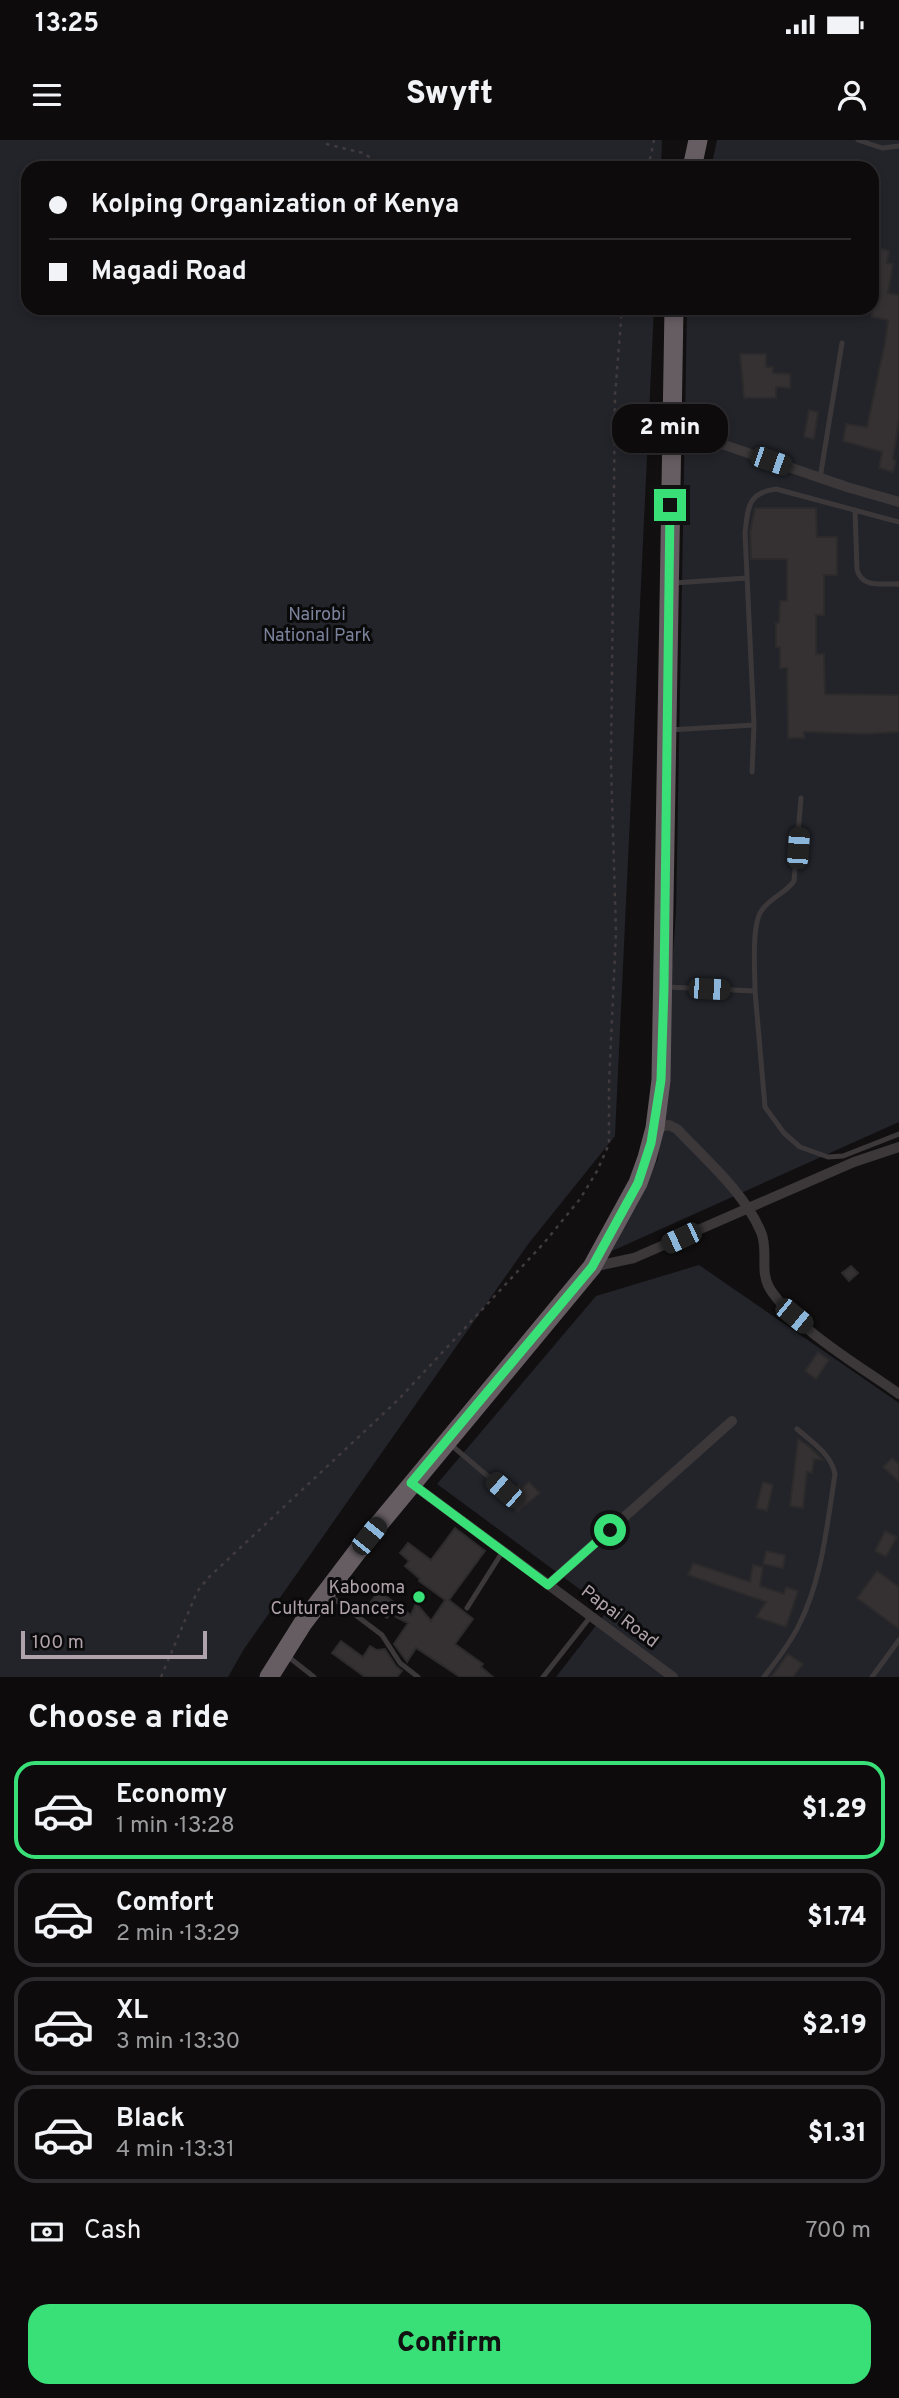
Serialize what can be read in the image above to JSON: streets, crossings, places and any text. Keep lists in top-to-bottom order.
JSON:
{
  "streets": {
    "street": ["Papai Road"]
  },
  "parks": ["Nairobi National Park"],
  "places": ["Kabooma Cultural Dancers"],
  "scale_bar": "100 m",
  "page": {
    "status": "13:25",
    "header": "Swyft",
    "banner": ["Kolping Organization of Kenya", "Magadi Road"],
    "bubble": "2 min",
    "scale": "100 m",
    "heading": "Choose a ride",
    "list": [
      {
        "name": "Economy",
        "note": "1 min · 13:28",
        "value": "$1.29"
      },
      {
        "name": "Comfort",
        "note": "2 min · 13:29",
        "value": "$1.74"
      },
      {
        "name": "XL",
        "note": "3 min · 13:30",
        "value": "$2.19"
      },
      {
        "name": "Black",
        "note": "4 min · 13:31",
        "value": "$1.31"
      }
    ],
    "pay": ["Cash", "700 m"],
    "buttons": "Confirm"
  }
}
